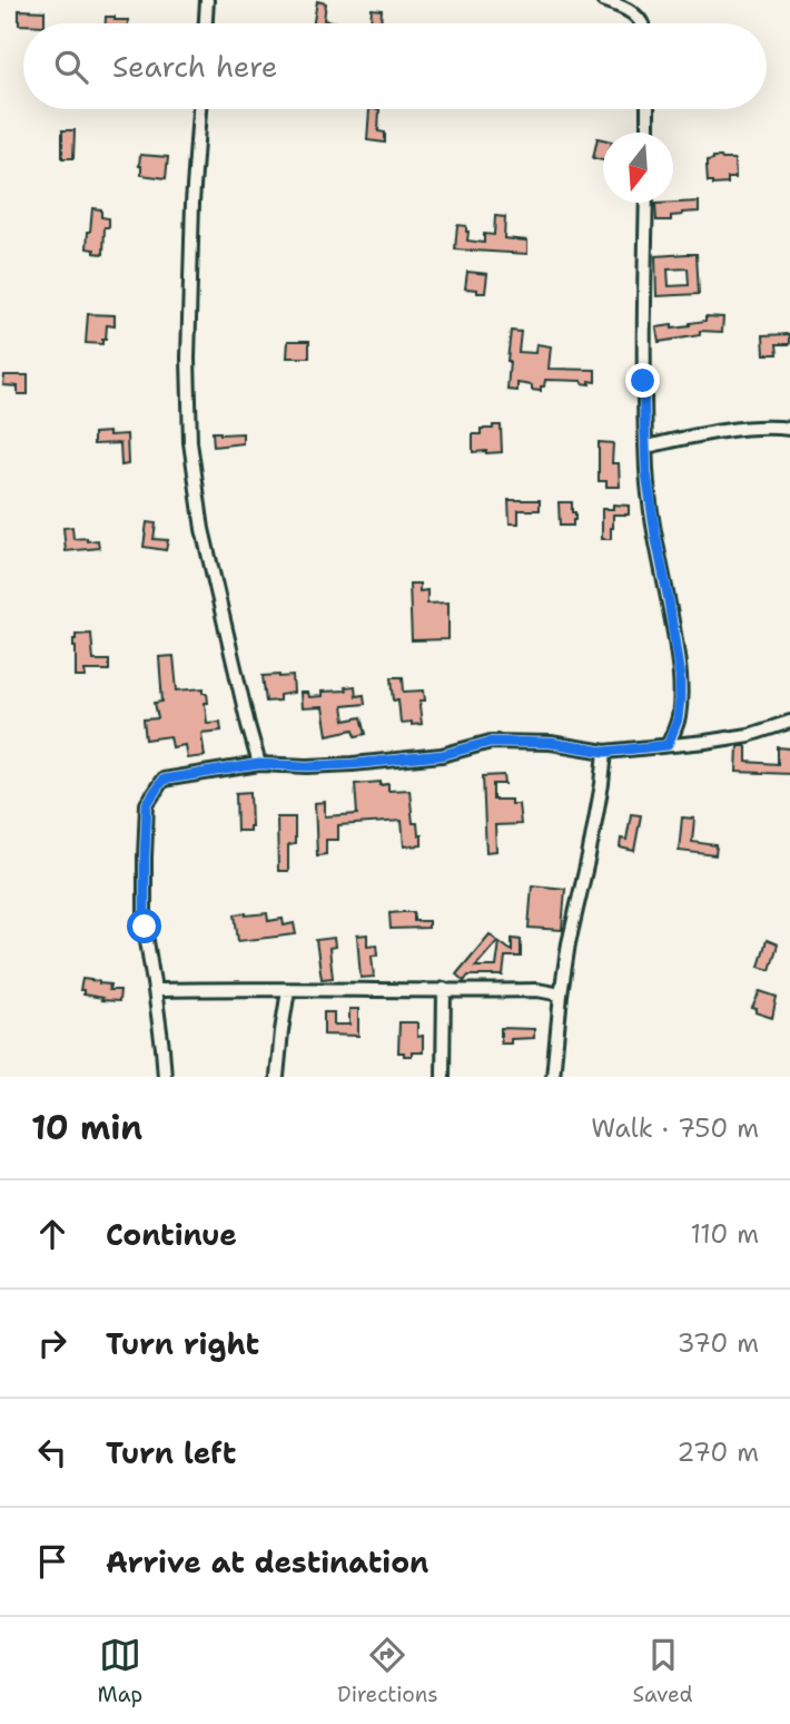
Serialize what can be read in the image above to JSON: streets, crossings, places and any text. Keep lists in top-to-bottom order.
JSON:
{
  "north": "bottom",
  "page": {
    "search": "Search here",
    "heading": ["10 min", "Walk · 750 m"],
    "list": [
      ["Continue", "110 m"],
      ["Turn right", "370 m"],
      ["Turn left", "270 m"],
      "Arrive at destination"
    ],
    "nav": ["Map", "Directions", "Saved"]
  }
}
